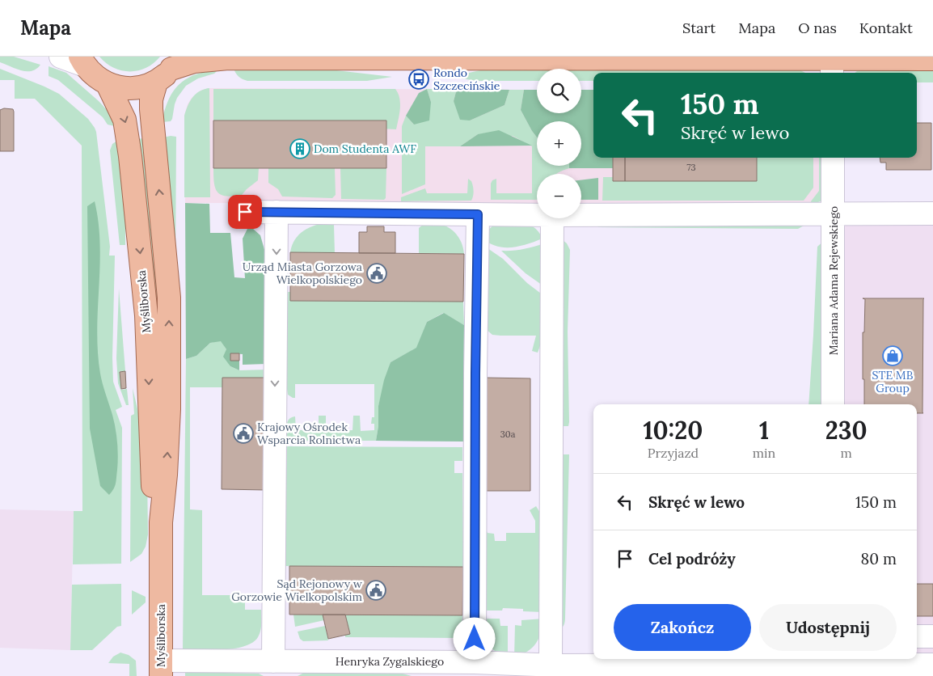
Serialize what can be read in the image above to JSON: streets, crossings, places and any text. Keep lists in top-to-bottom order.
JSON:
{
  "streets": {
    "main road": ["Myśliborska"],
    "street": ["Mariana Adama Rejewskiego", "Henryka Zygalskiego"]
  },
  "crossings": [
    ["Myśliborska", "Henryka Zygalskiego"]
  ],
  "places": {
    "bus stop": ["Rondo Szczecińskie"],
    "building": ["Dom Studenta AWF"],
    "public building": ["Urząd Miasta Gorzowa Wielkopolskiego", "Krajowy Ośrodek Wsparcia Rolnictwa", "Sąd Rejonowy w Gorzowie Wielkopolskim"],
    "shop": ["STE MB Group"]
  },
  "house_numbers": ["73", "30a"],
  "page": {
    "header": "Mapa",
    "nav": [
      "Start",
      "Mapa",
      "O nas",
      "Kontakt"
    ],
    "map_buttons": ["+", "−"],
    "turn": ["150 m", "Skręć w lewo"],
    "eta": [
      "10:20",
      "Przyjazd",
      "1",
      "min",
      "230",
      "m"
    ],
    "list": [
      {
        "name": "Skręć w lewo",
        "value": "150 m"
      },
      {
        "name": "Cel podróży",
        "value": "80 m"
      }
    ],
    "buttons": ["Zakończ", "Udostępnij"]
  }
}
